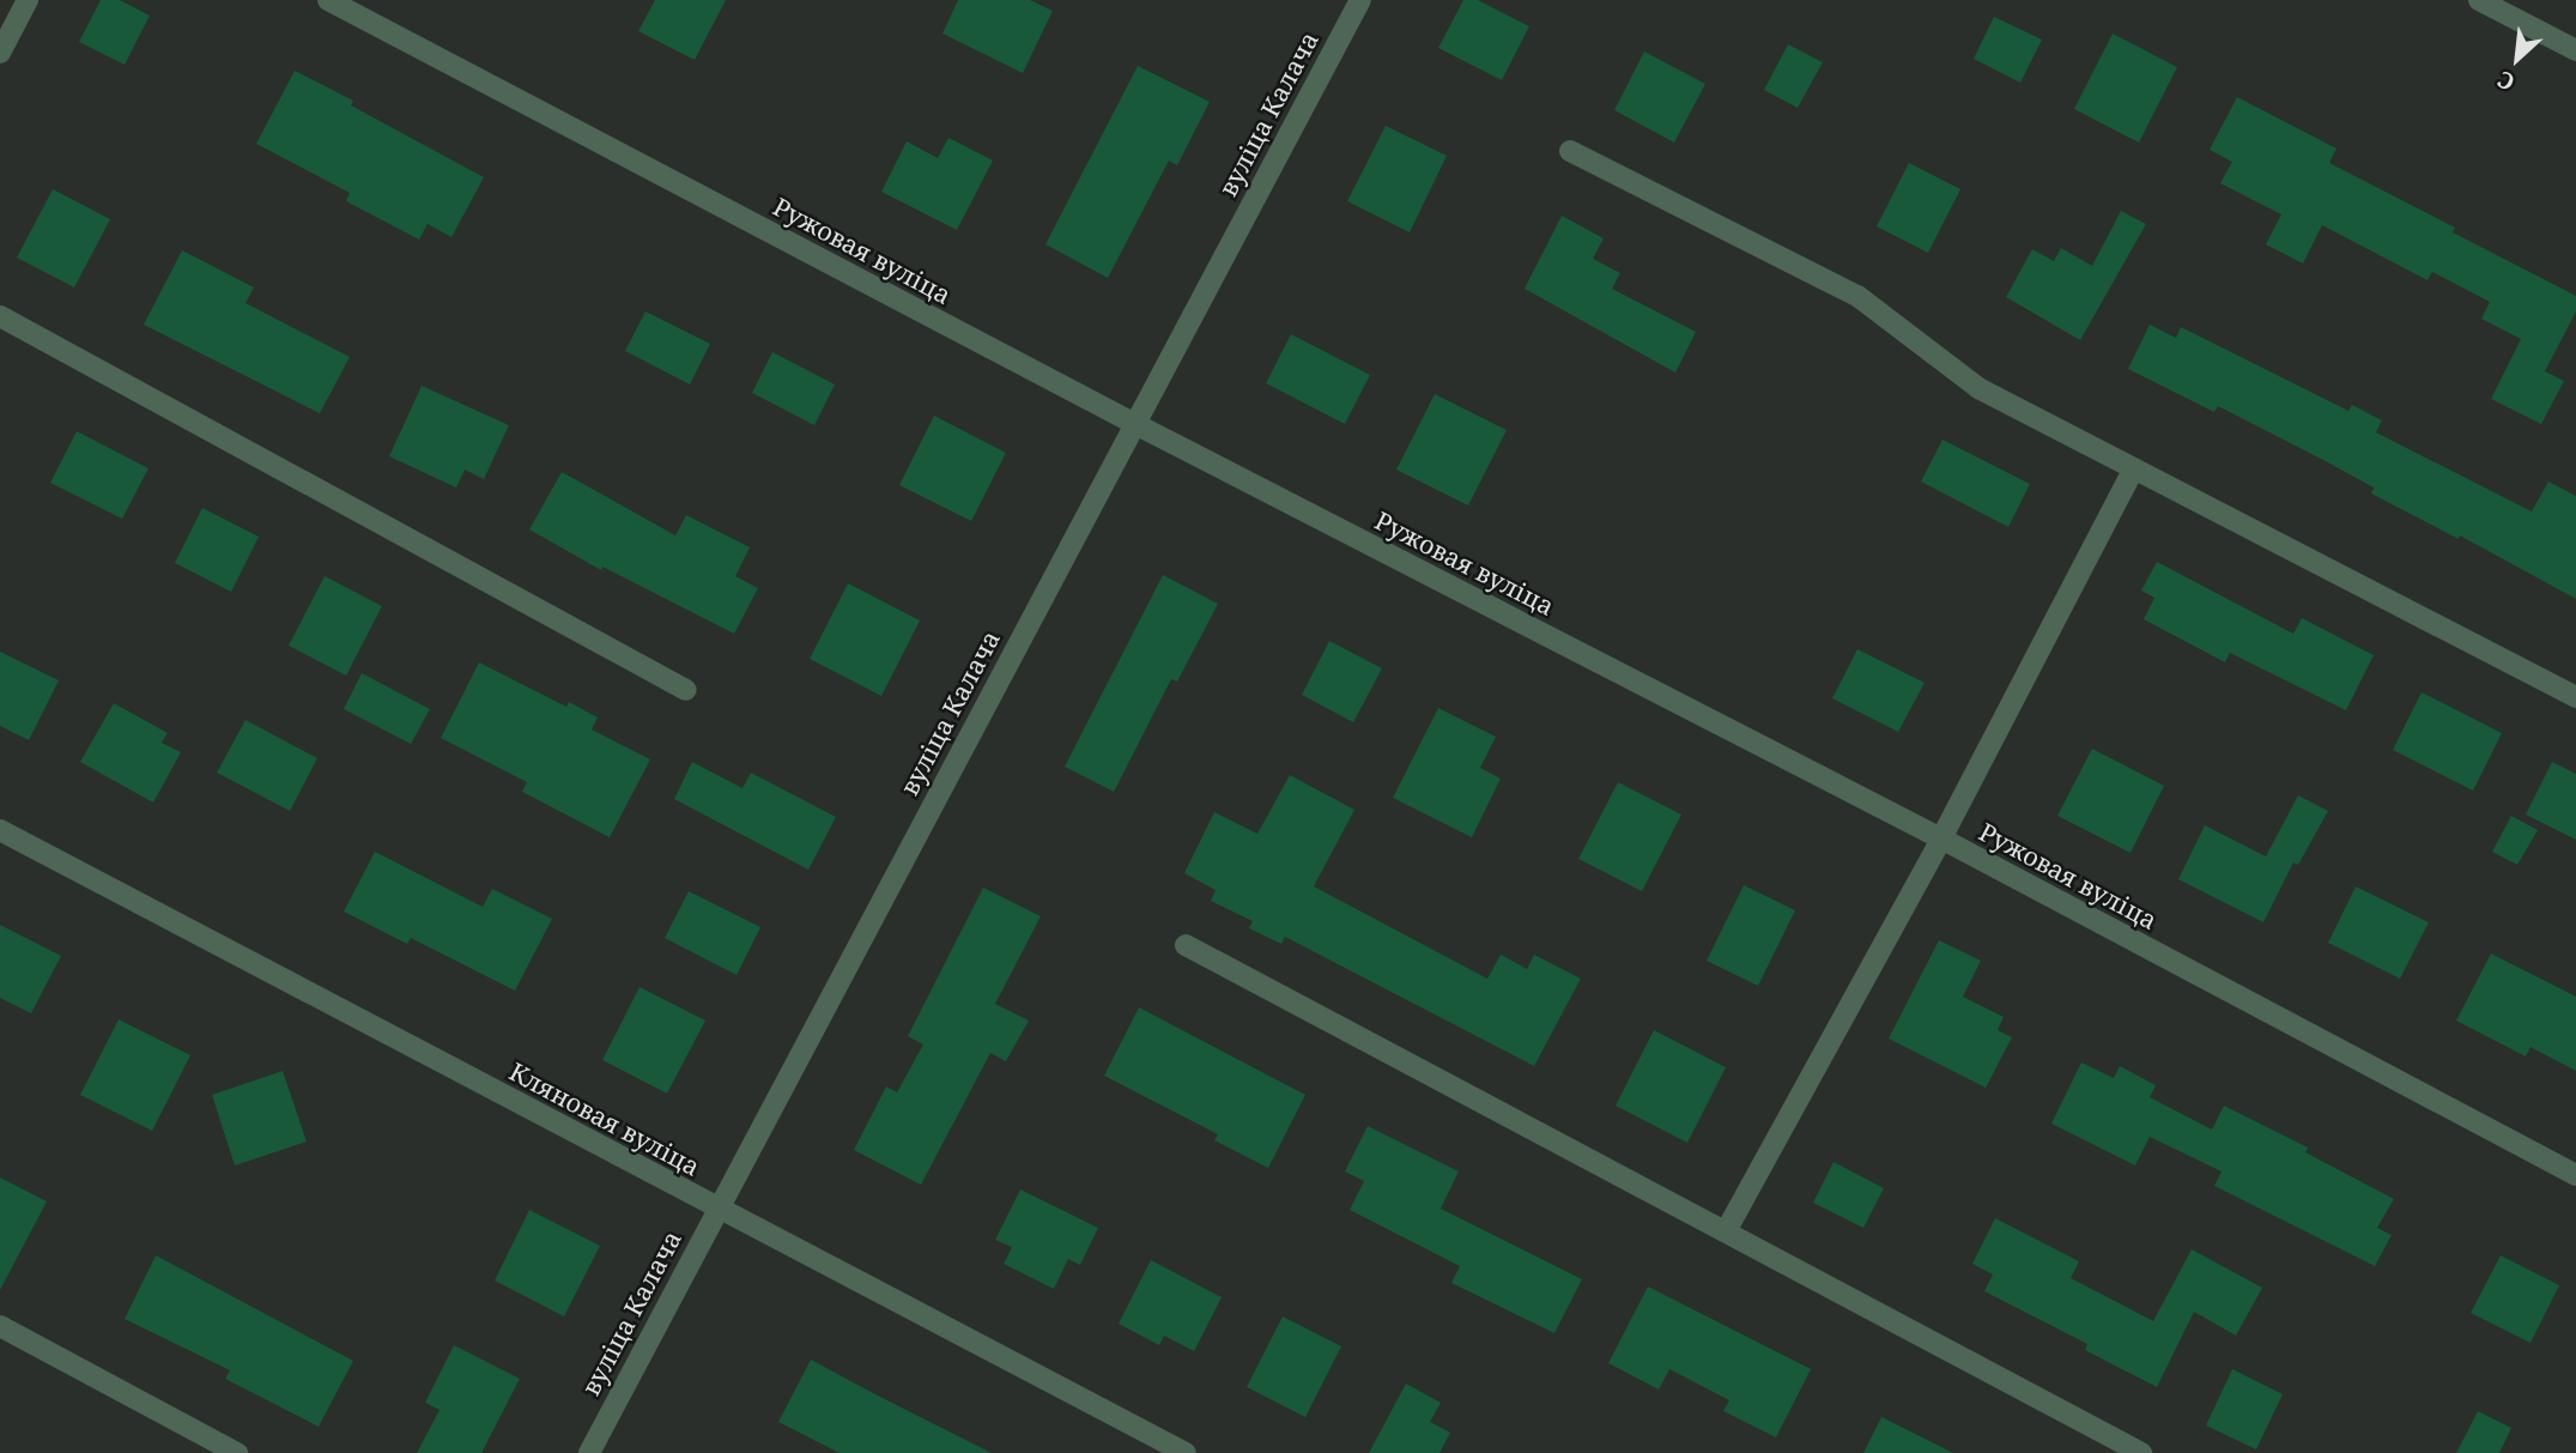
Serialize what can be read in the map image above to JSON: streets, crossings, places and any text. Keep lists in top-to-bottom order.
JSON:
{
  "streets": {
    "street": ["вуліца Калача", "Ружовая вуліца", "Кляновая вуліца"]
  },
  "crossings": [
    ["вуліца Калача", "Ружовая вуліца"],
    ["вуліца Калача", "Кляновая вуліца"]
  ],
  "north": "bottom left"
}
